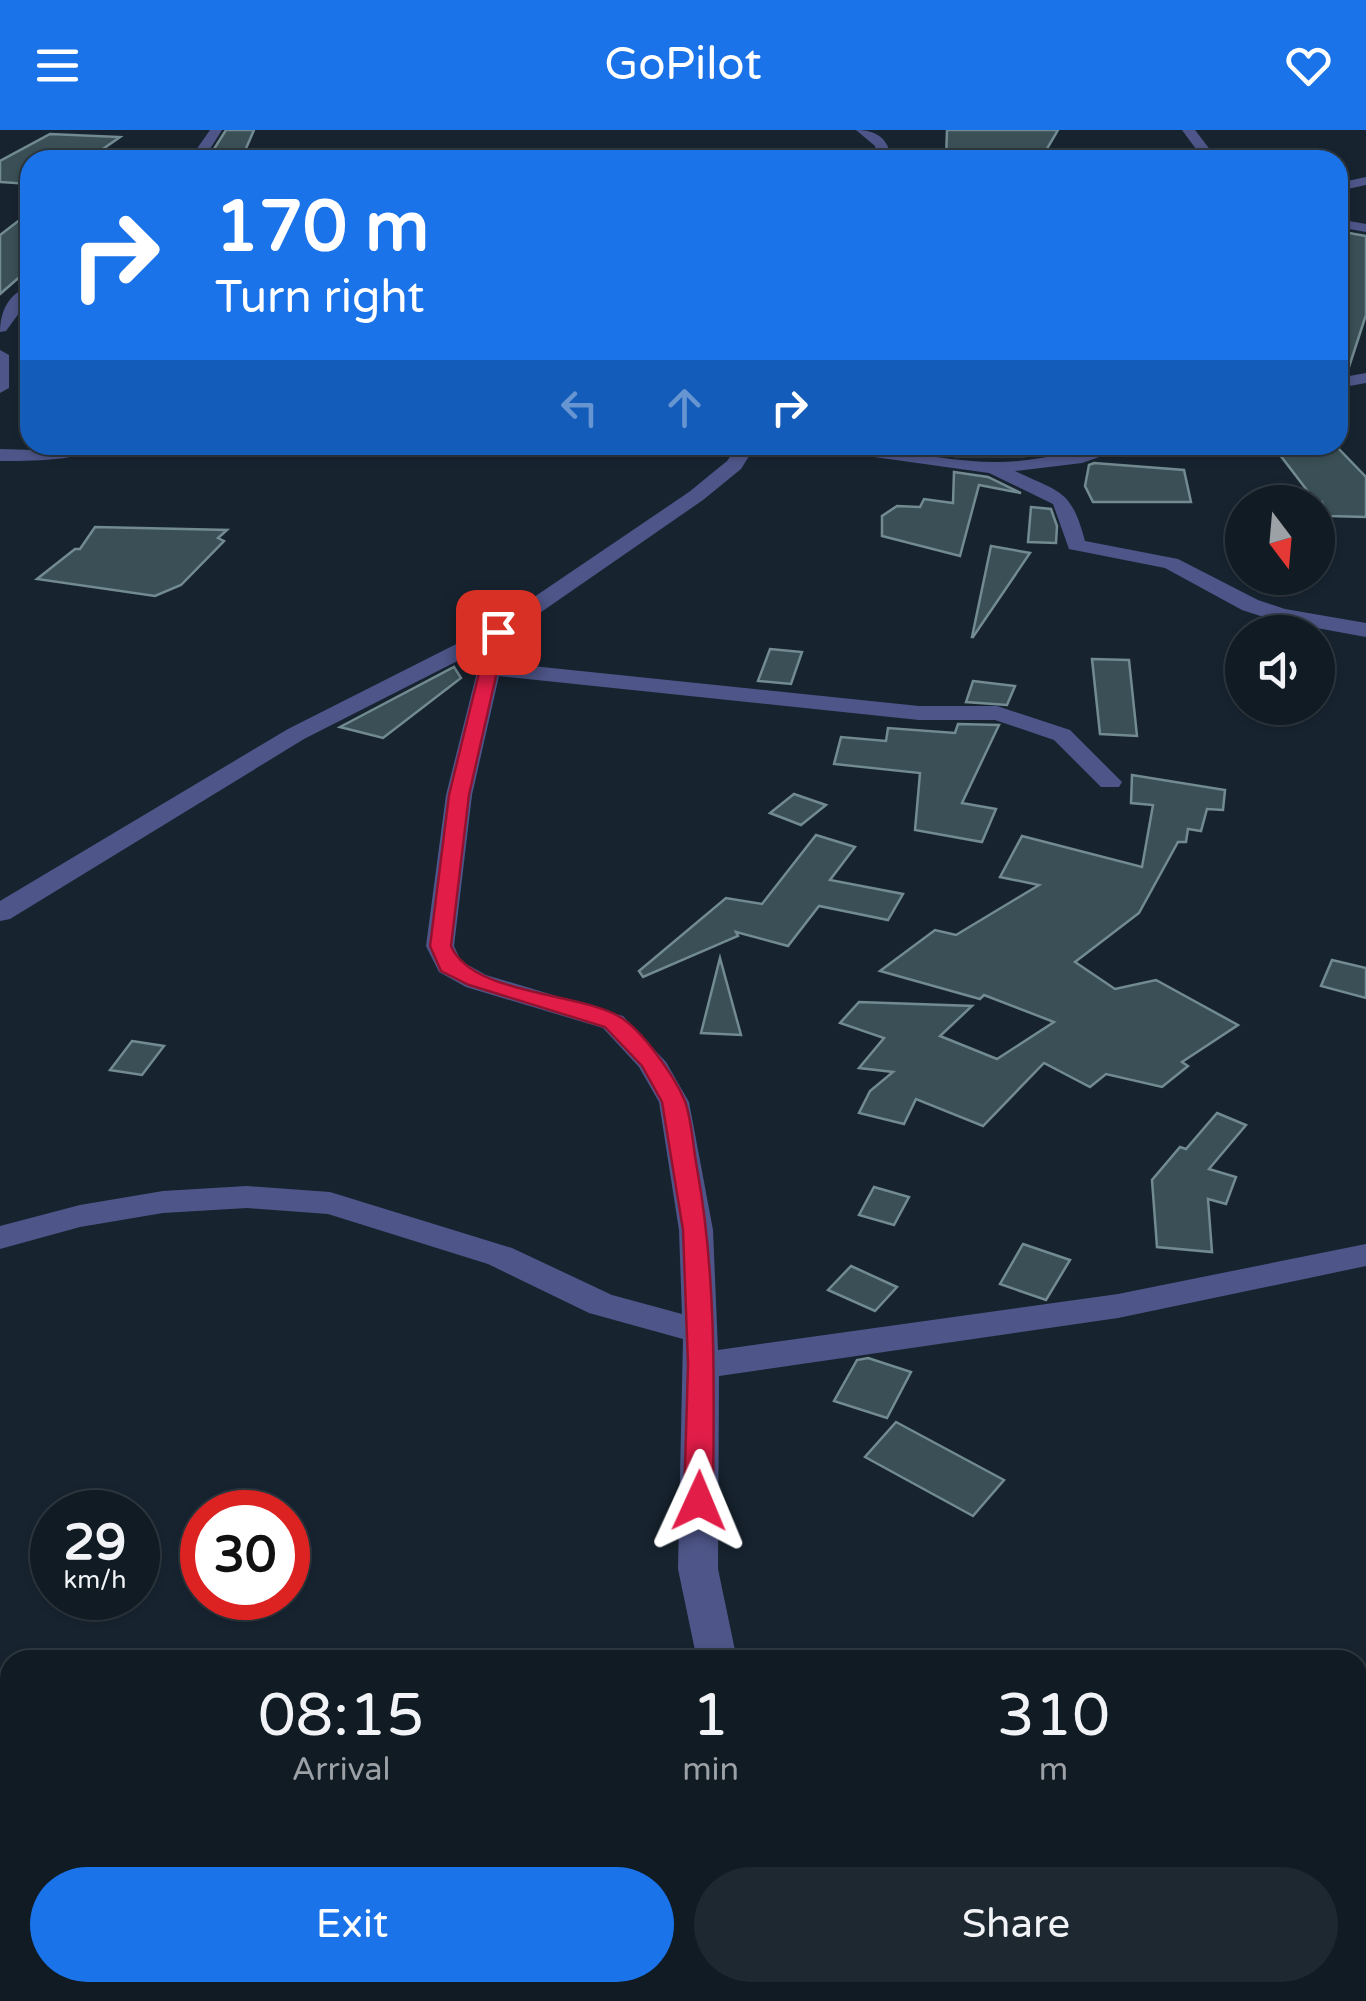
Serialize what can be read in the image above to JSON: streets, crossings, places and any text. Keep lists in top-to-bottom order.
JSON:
{
  "north": "bottom",
  "page": {
    "header": "GoPilot",
    "turn": ["170 m", "Turn right"],
    "speed": "29 km/h",
    "limit": "30",
    "eta": [
      "08:15",
      "Arrival",
      "1",
      "min",
      "310",
      "m"
    ],
    "buttons": ["Exit", "Share"]
  }
}
